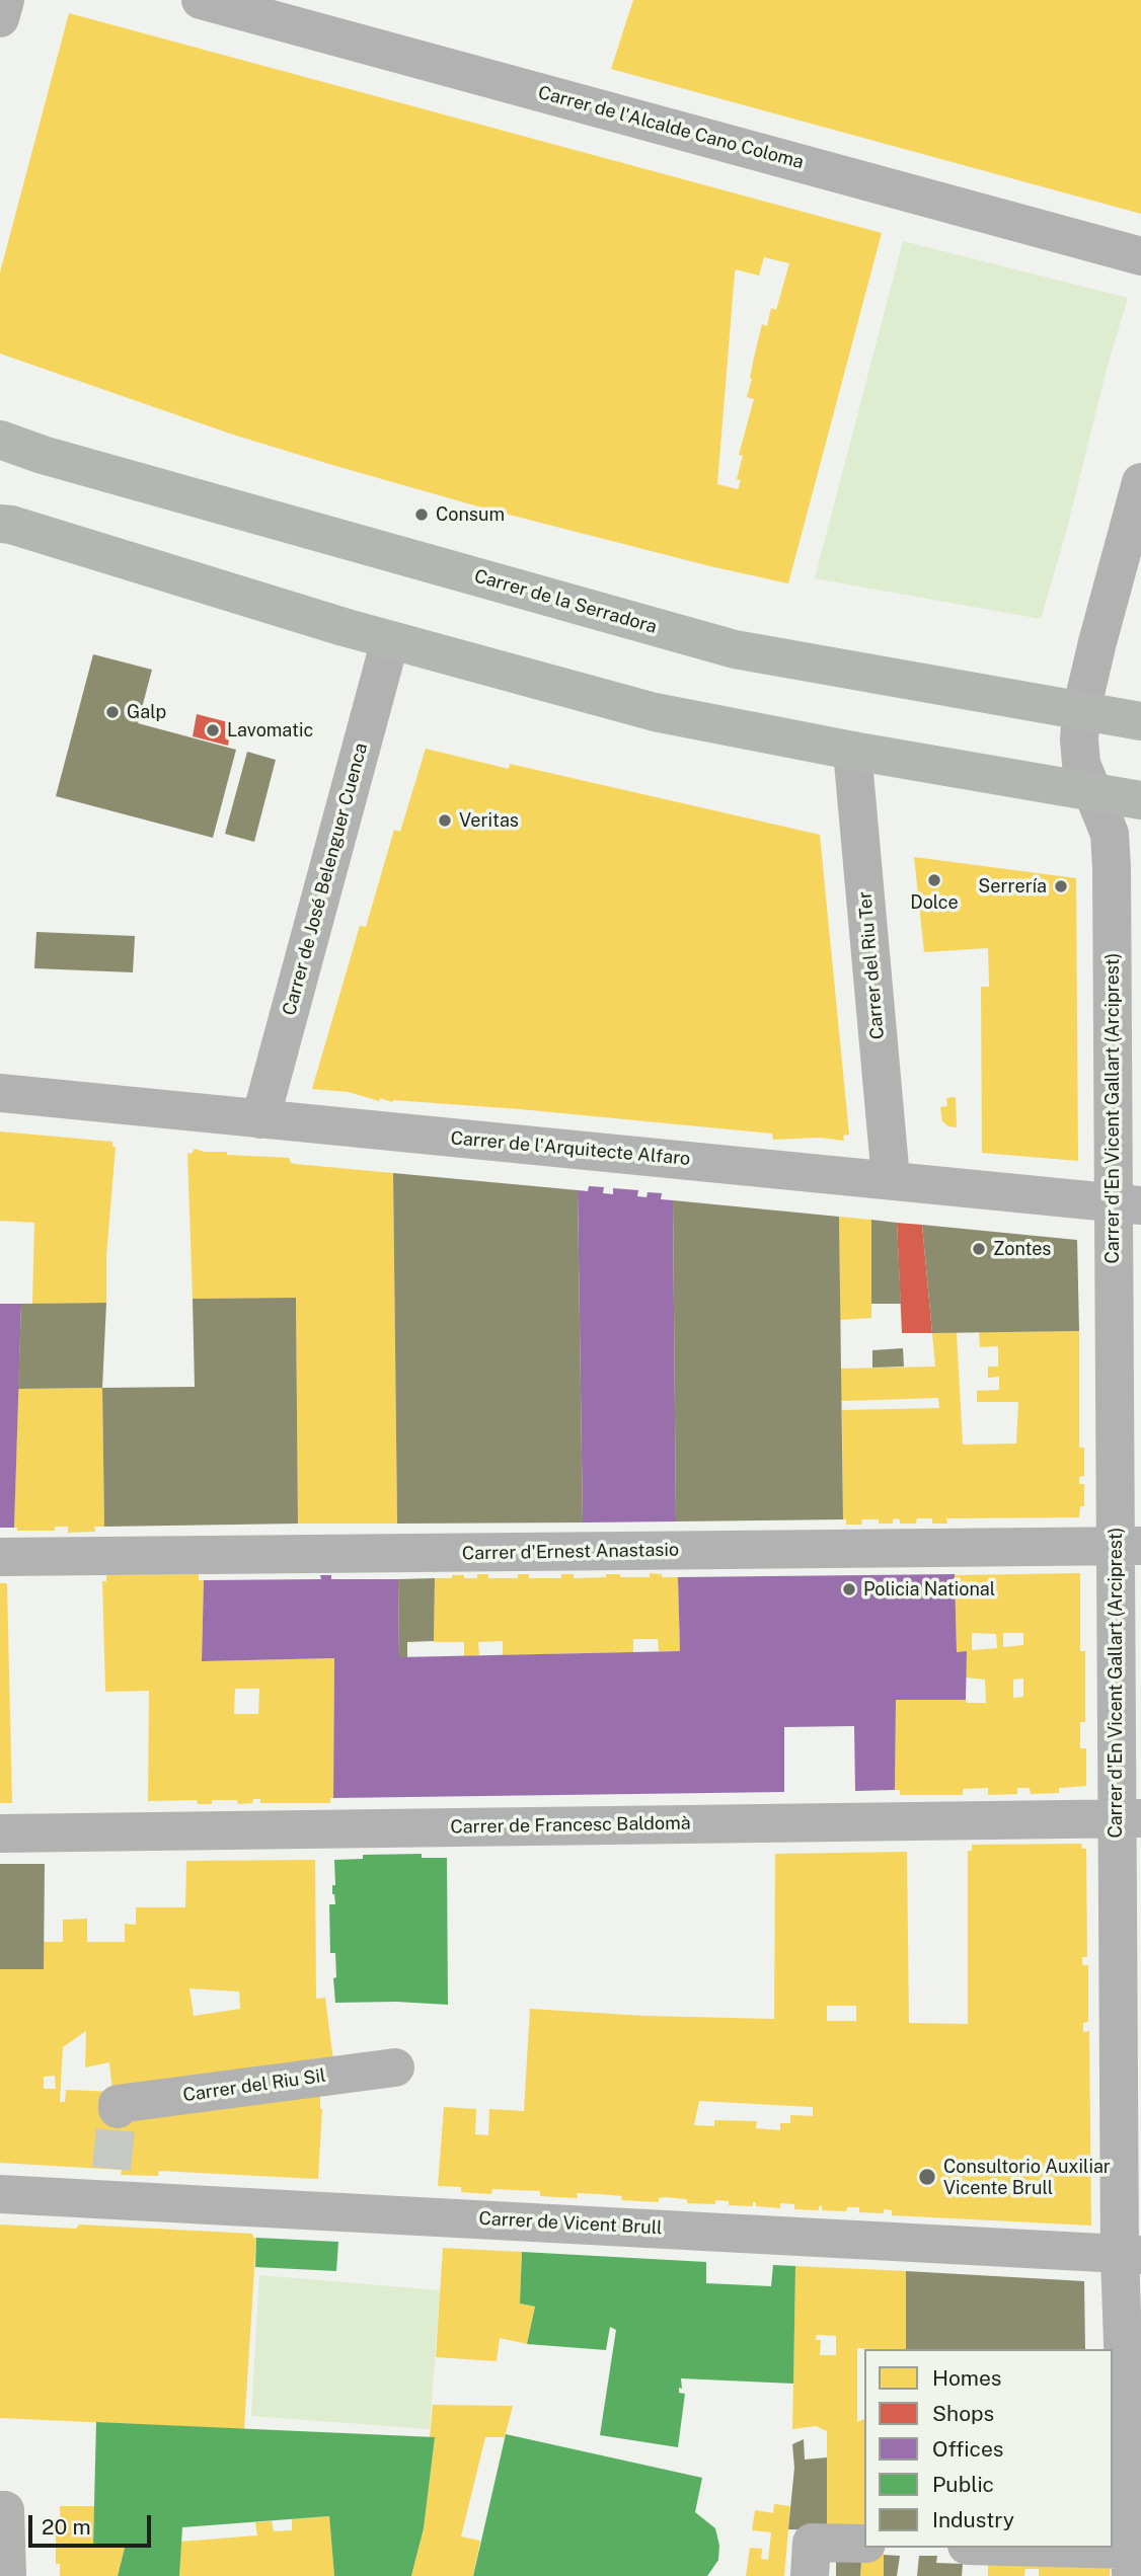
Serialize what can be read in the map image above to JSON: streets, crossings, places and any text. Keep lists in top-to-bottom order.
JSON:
{
  "streets": {
    "main road": ["Carrer de la Serradora"],
    "street": [
      "Carrer de l'Alcalde Cano Coloma",
      "Carrer de José Belenguer Cuenca",
      "Carrer del Riu Ter",
      "Carrer d'En Vicent Gallart (Arciprest)",
      "Carrer de l'Arquitecte Alfaro",
      "Carrer d'Ernest Anastasio",
      "Carrer de Francesc Baldomà",
      "Carrer del Riu Sil",
      "Carrer de Vicent Brull"
    ]
  },
  "crossings": [
    ["Carrer de la Serradora", "Carrer d'En Vicent Gallart (Arciprest)"],
    ["Carrer de José Belenguer Cuenca", "Carrer de l'Arquitecte Alfaro"],
    ["Carrer del Riu Ter", "Carrer de l'Arquitecte Alfaro"],
    ["Carrer d'En Vicent Gallart (Arciprest)", "Carrer de l'Arquitecte Alfaro"],
    ["Carrer d'En Vicent Gallart (Arciprest)", "Carrer d'Ernest Anastasio"],
    ["Carrer d'En Vicent Gallart (Arciprest)", "Carrer de Francesc Baldomà"],
    ["Carrer d'En Vicent Gallart (Arciprest)", "Carrer de Vicent Brull"]
  ],
  "places": [
    "Consum",
    "Galp",
    "Lavomatic",
    "Veritas",
    "Dolce",
    "Serrería",
    "Zontes",
    "Policia National",
    "Consultorio Auxiliar Vicente Brull"
  ],
  "legend": [
    "Homes",
    "Shops",
    "Offices",
    "Public",
    "Industry"
  ],
  "scale_bar": "20 m"
}
